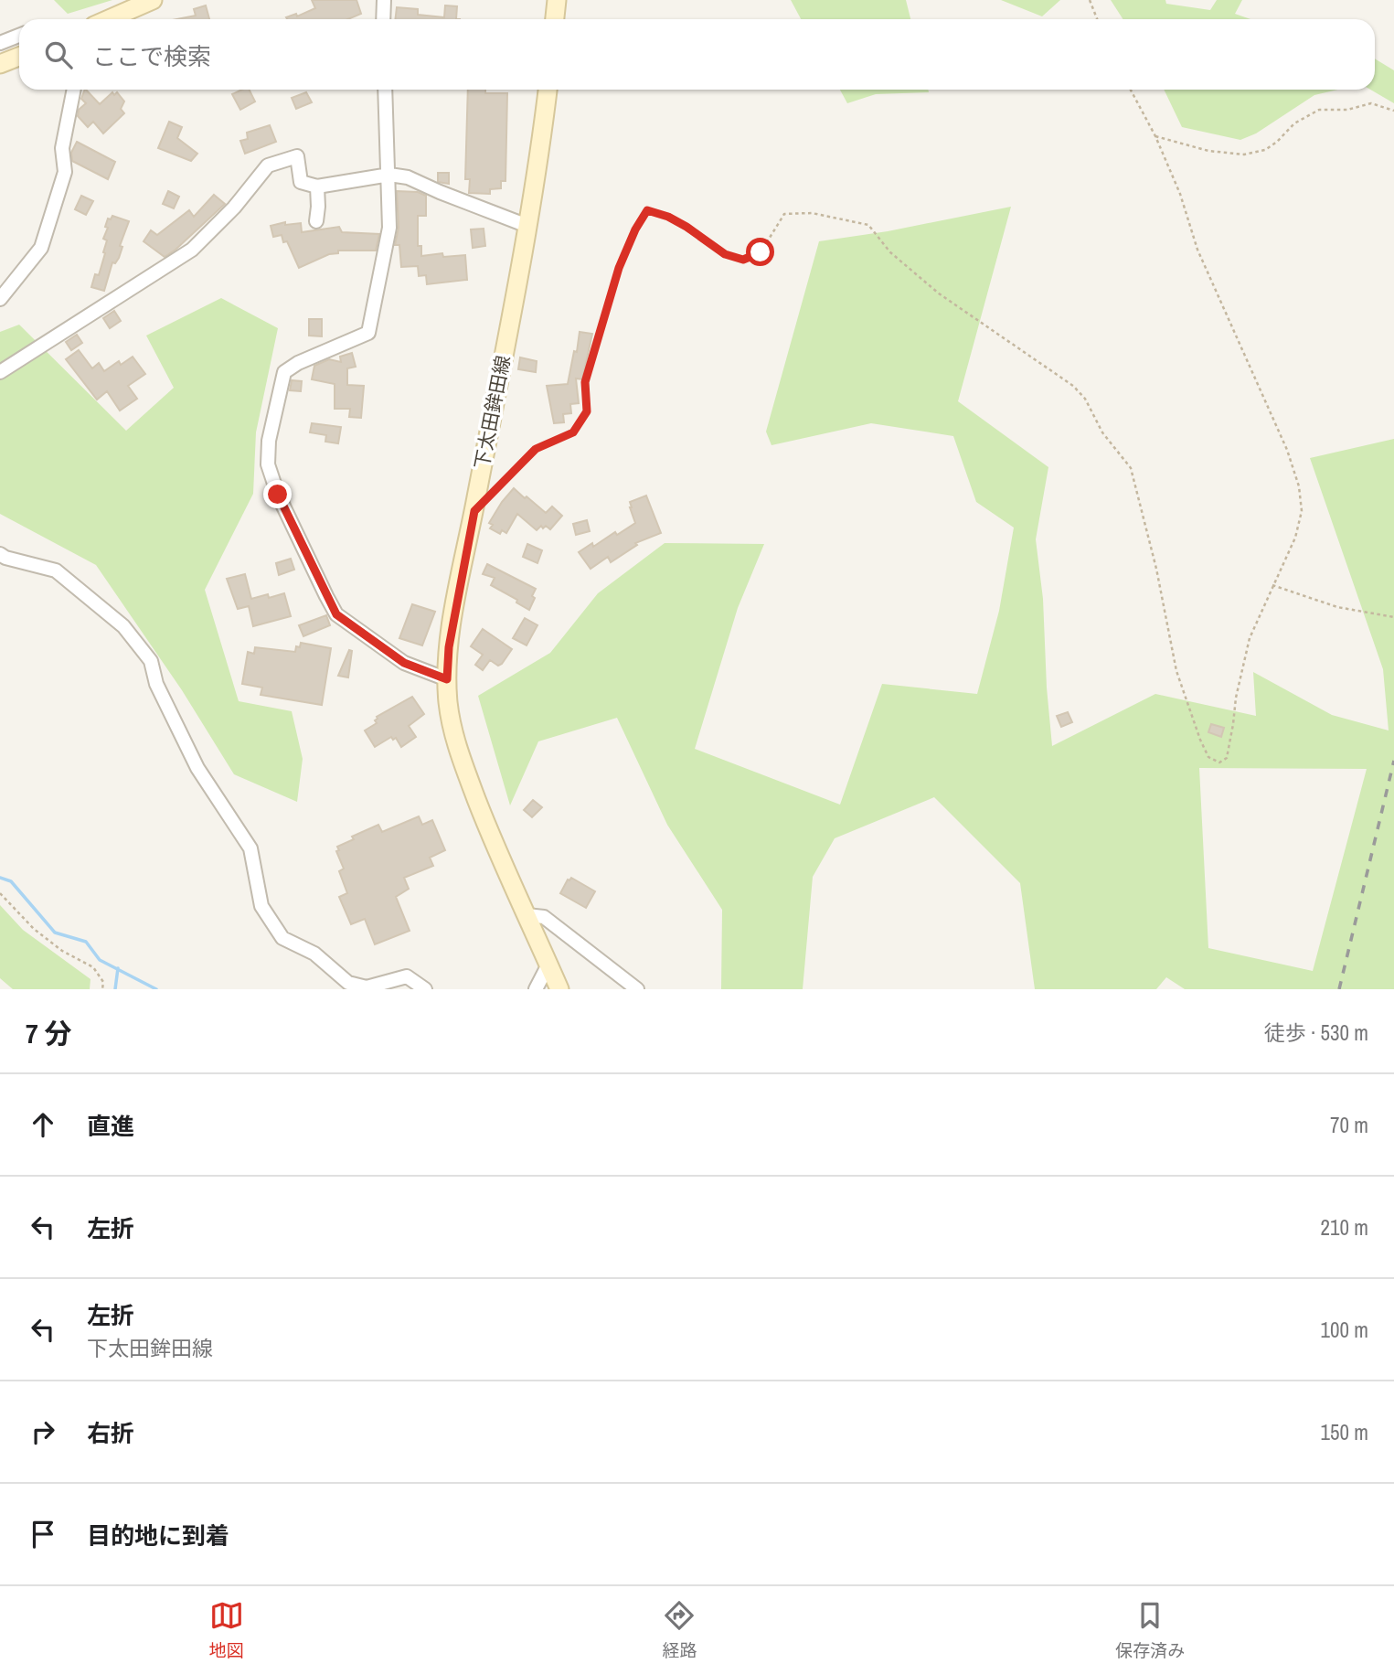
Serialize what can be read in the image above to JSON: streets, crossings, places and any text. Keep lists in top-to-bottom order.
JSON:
{
  "streets": {
    "main road": ["下太田鉾田線"]
  },
  "page": {
    "search": "ここで検索",
    "heading": ["7 分", "徒歩 · 530 m"],
    "list": [
      ["直進", "70 m"],
      ["左折", "210 m"],
      ["左折", "下太田鉾田線", "100 m"],
      ["右折", "150 m"],
      "目的地に到着"
    ],
    "nav": ["地図", "経路", "保存済み"]
  }
}
